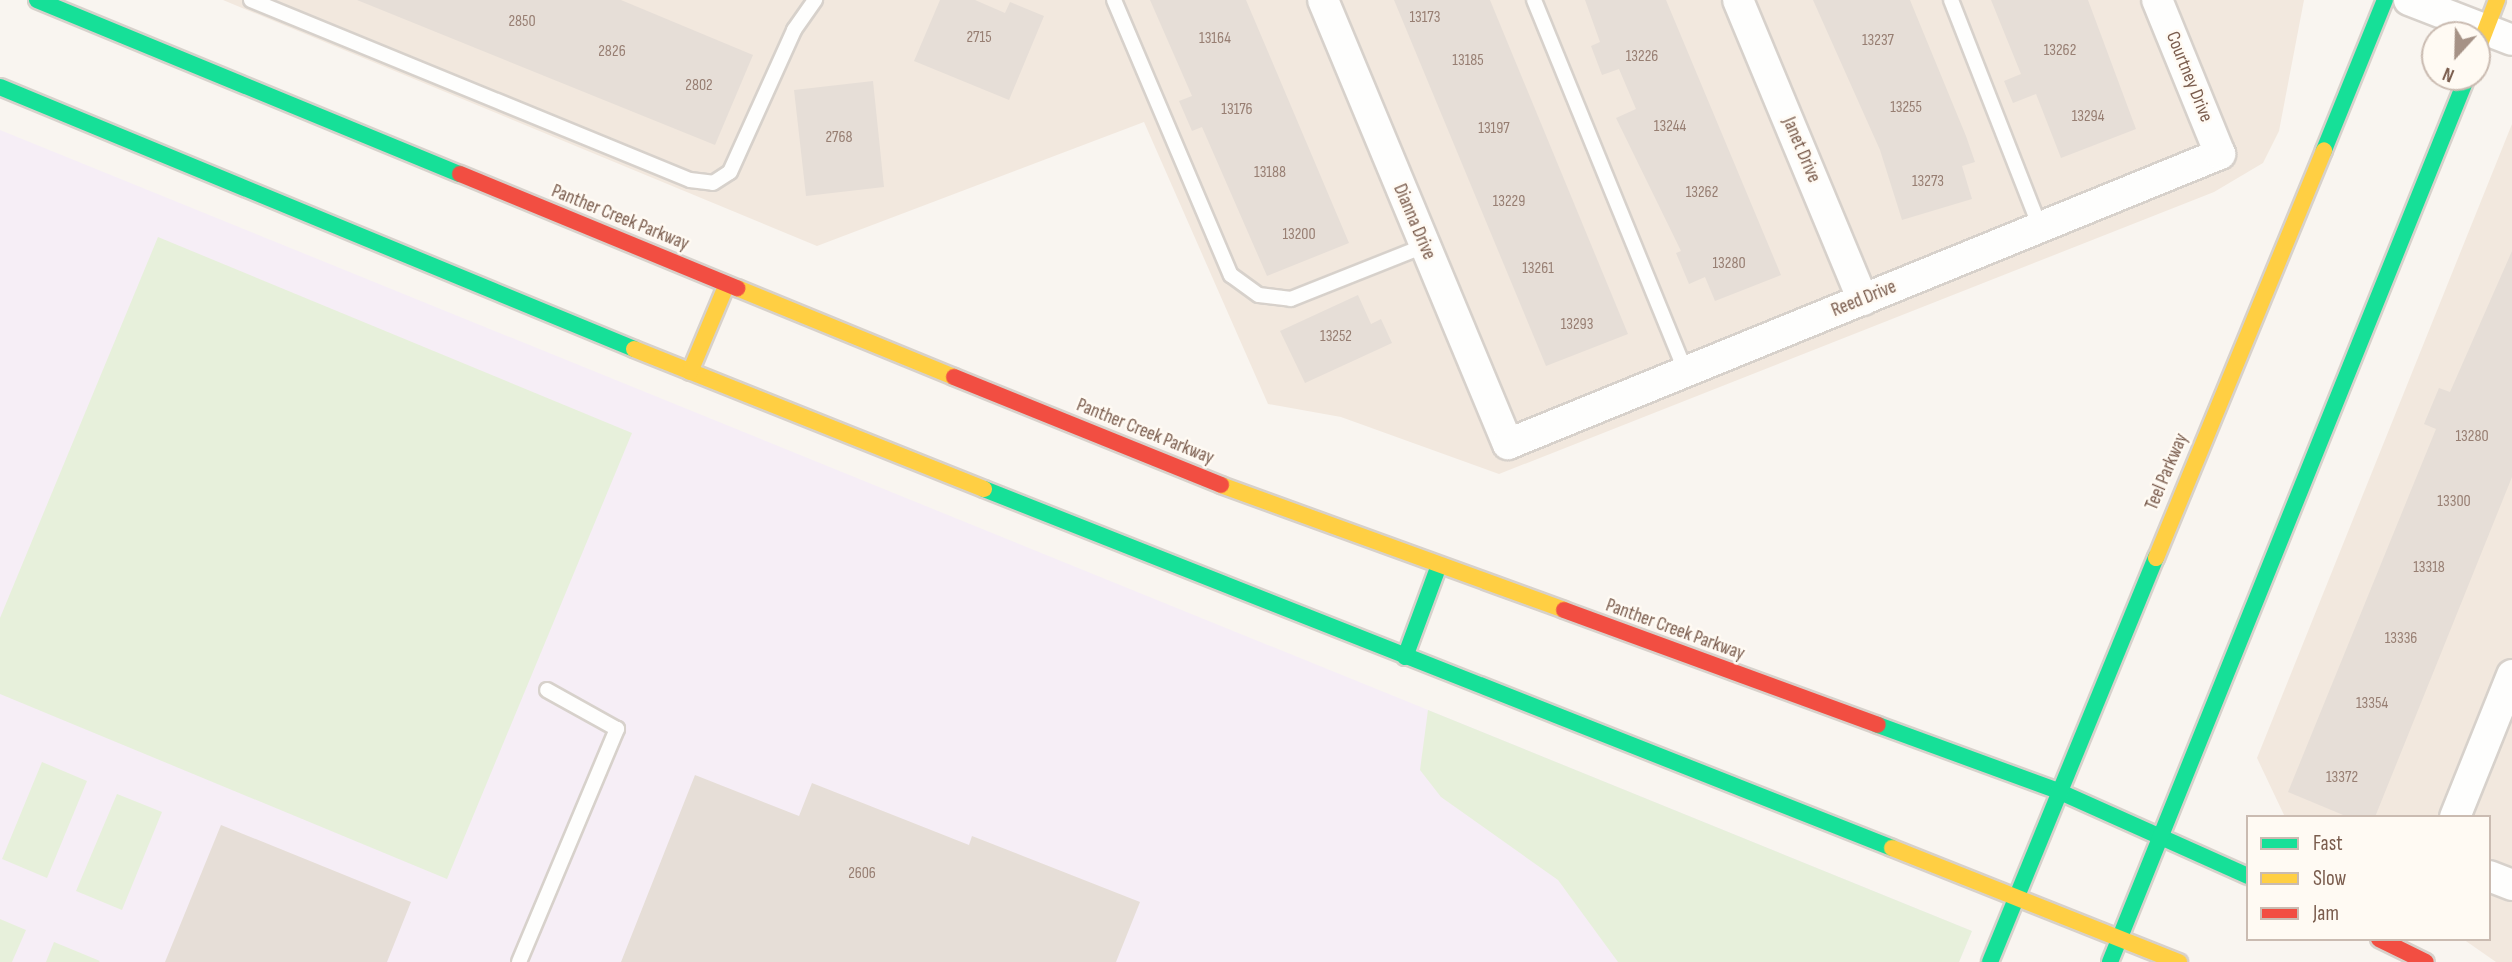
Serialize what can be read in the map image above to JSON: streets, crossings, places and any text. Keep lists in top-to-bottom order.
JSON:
{
  "streets": {
    "main road": ["Panther Creek Parkway", "Teel Parkway"],
    "street": [
      "Courtney Drive",
      "Janet Drive",
      "Dianna Drive",
      "Reed Drive"
    ]
  },
  "crossings": [
    ["Courtney Drive", "Reed Drive"],
    ["Janet Drive", "Reed Drive"],
    ["Panther Creek Parkway", "Teel Parkway"],
    ["Dianna Drive", "Reed Drive"]
  ],
  "house_numbers": [
    "13173",
    "2850",
    "2715",
    "13164",
    "13237",
    "13262",
    "2826",
    "13226",
    "13185",
    "2802",
    "13255",
    "13176",
    "13294",
    "13244",
    "13197",
    "2768",
    "13188",
    "13273",
    "13262",
    "13229",
    "13200",
    "13280",
    "13261",
    "13293",
    "13252",
    "13280",
    "13300",
    "13318",
    "13336",
    "13354",
    "13372",
    "2606"
  ],
  "legend": ["Fast", "Slow", "Jam"],
  "north": "bottom"
}
